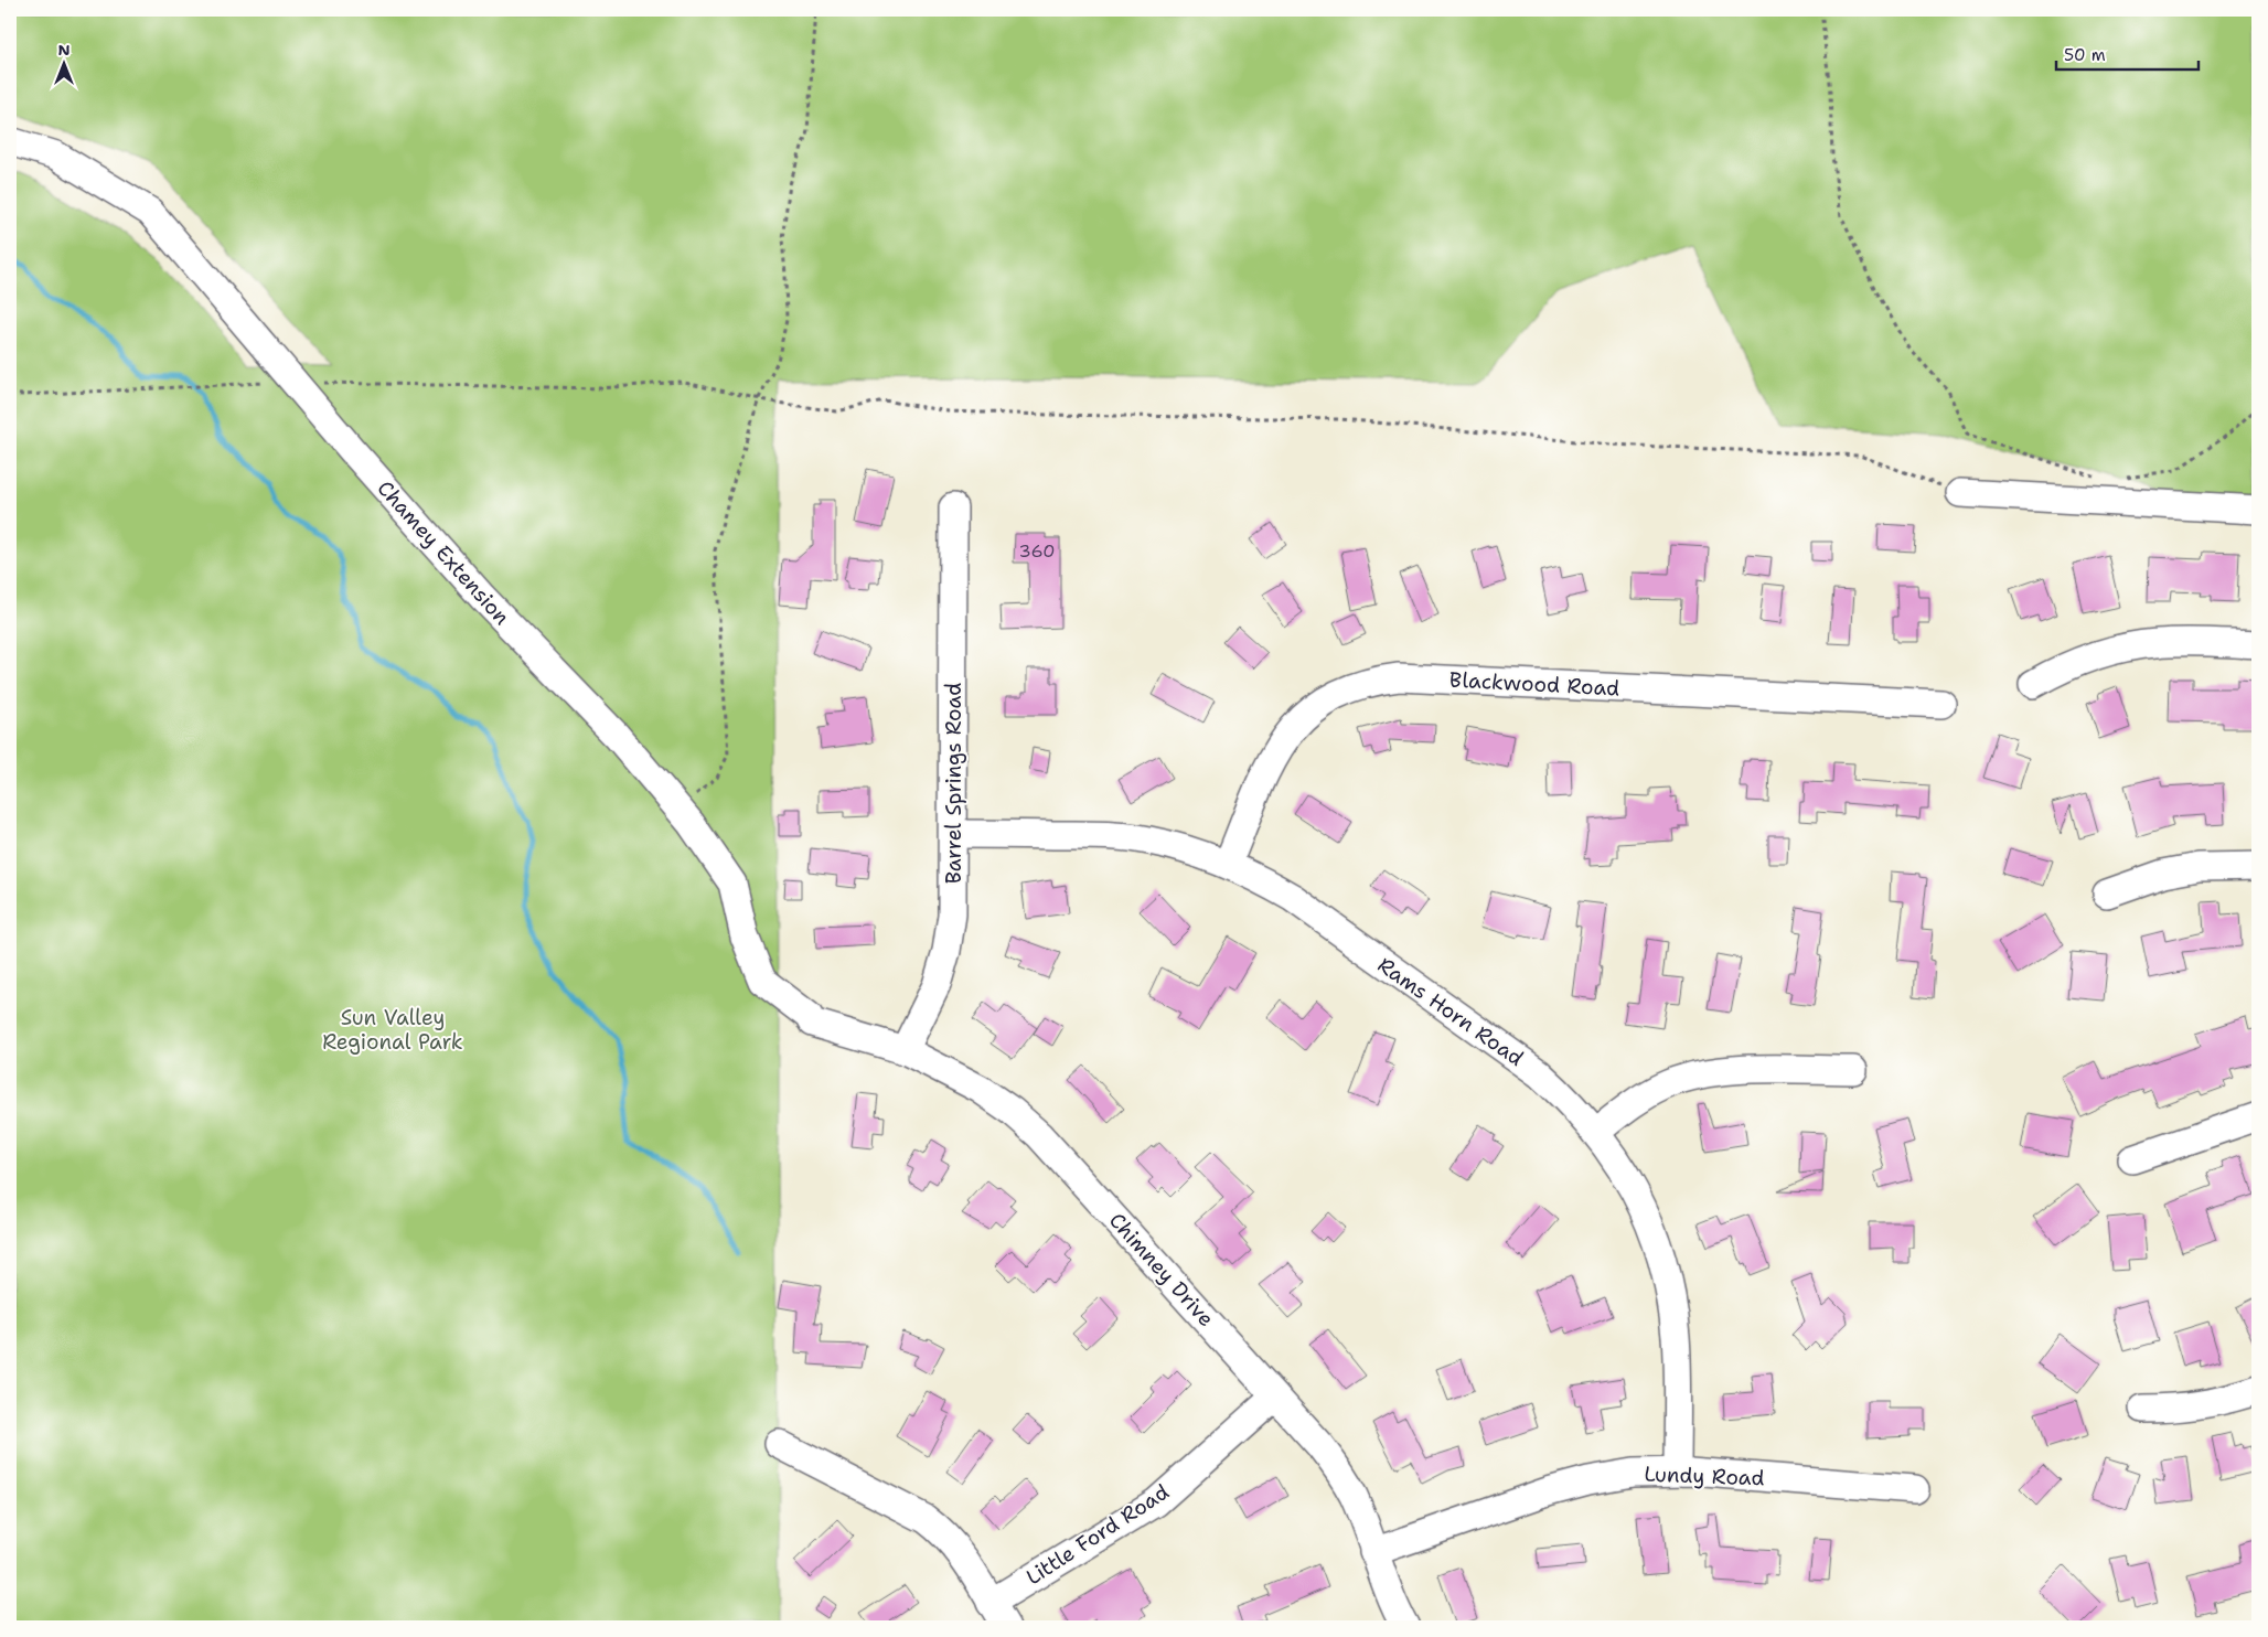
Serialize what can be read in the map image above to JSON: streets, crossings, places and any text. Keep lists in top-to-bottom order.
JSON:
{
  "streets": {
    "street": [
      "Chamey Extension",
      "Blackwood Road",
      "Barrel Springs Road",
      "Rams Horn Road",
      "Chimney Drive",
      "Lundy Road",
      "Little Ford Road"
    ]
  },
  "crossings": [
    ["Chamey Extension", "Chimney Drive"],
    ["Blackwood Road", "Rams Horn Road"],
    ["Barrel Springs Road", "Rams Horn Road"],
    ["Barrel Springs Road", "Chimney Drive"],
    ["Rams Horn Road", "Lundy Road"],
    ["Chimney Drive", "Lundy Road"],
    ["Chimney Drive", "Little Ford Road"]
  ],
  "parks": ["Sun Valley Regional Park"],
  "house_numbers": ["360"],
  "scale_bar": "50 m",
  "north": "top"
}
